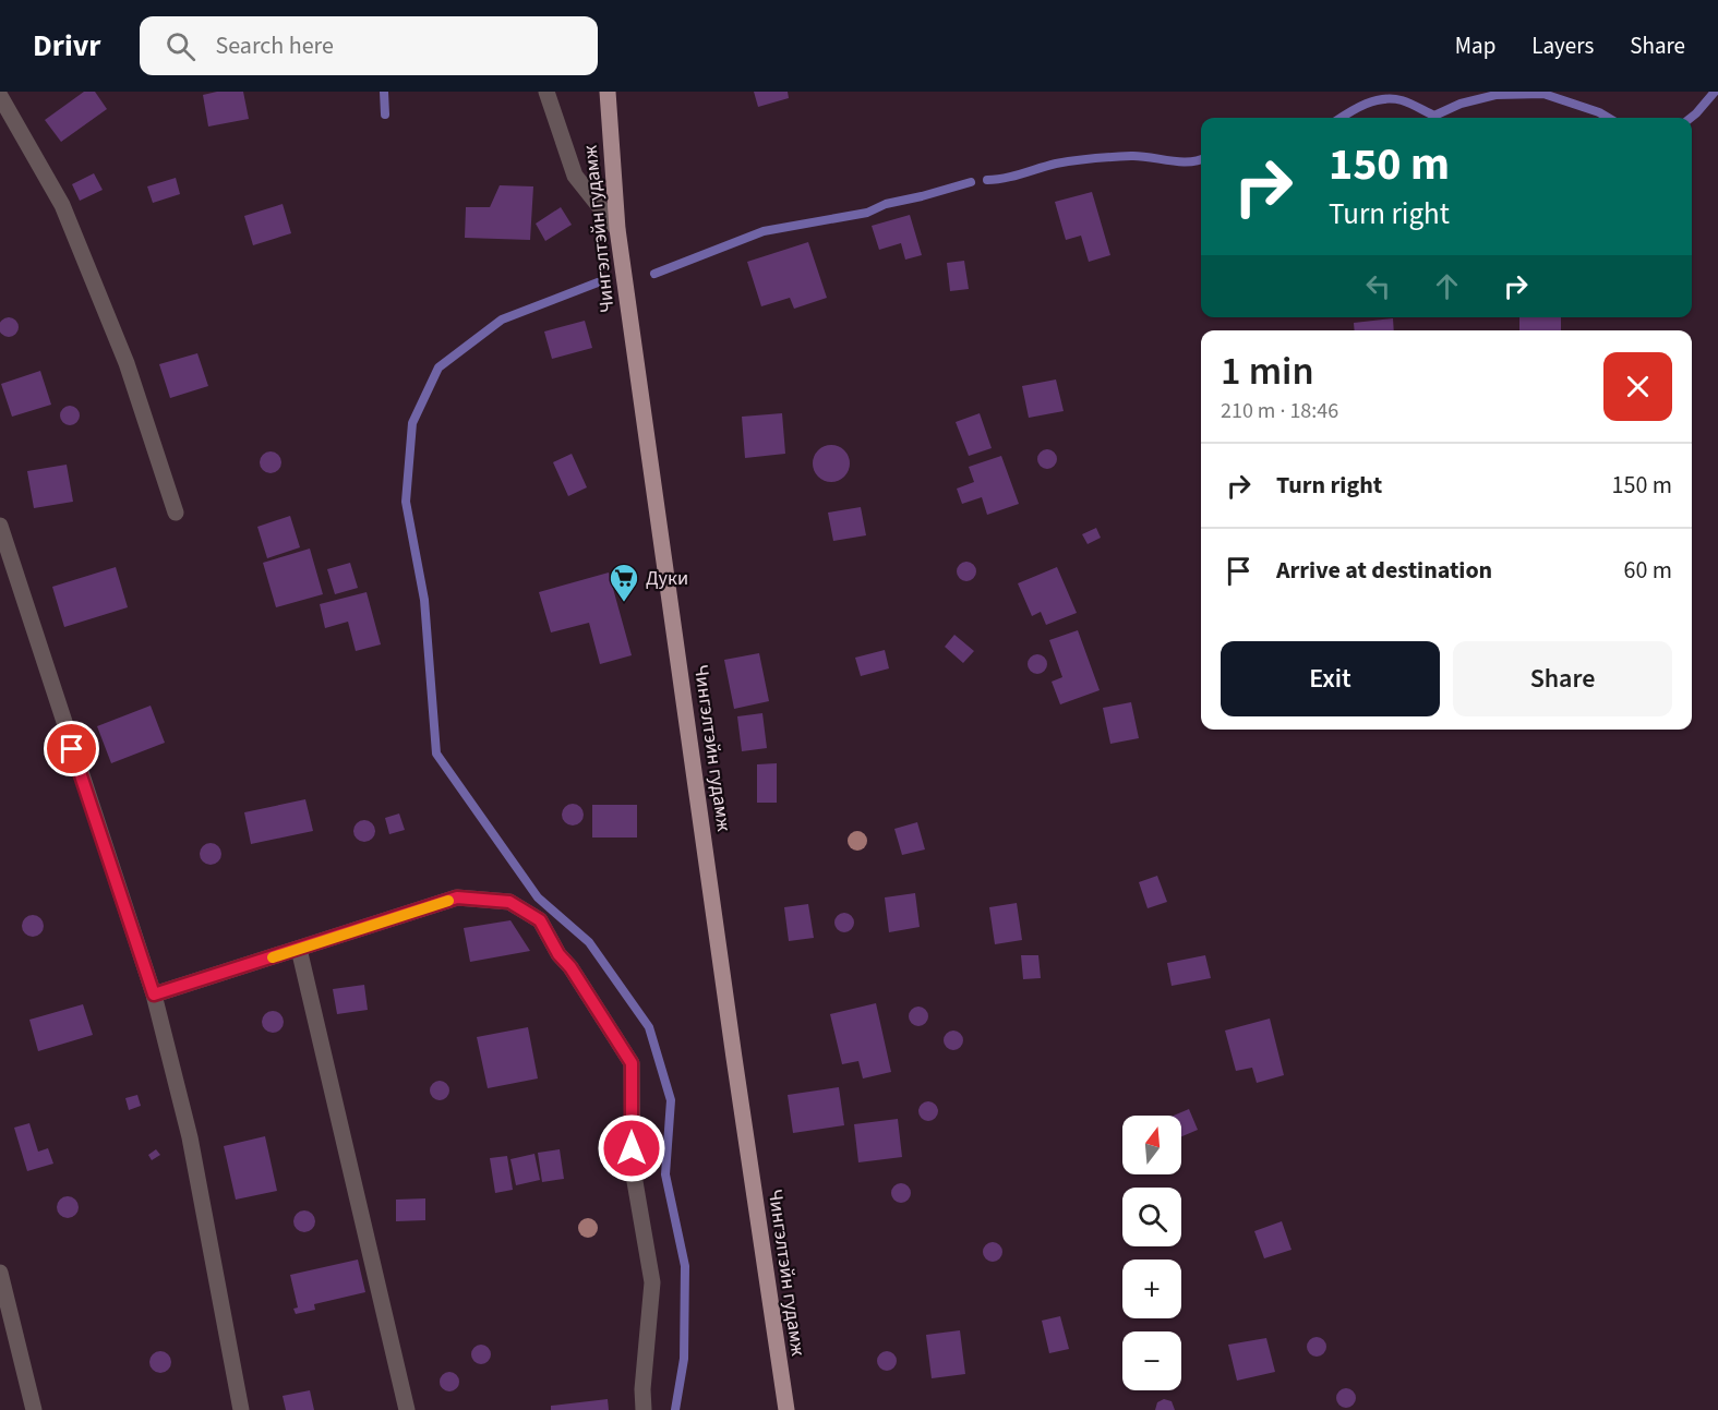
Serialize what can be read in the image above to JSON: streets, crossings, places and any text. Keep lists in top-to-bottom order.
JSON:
{
  "streets": {
    "main road": ["Чингэлтэйн гудамж"]
  },
  "places": {
    "supermarket": ["Дуки"]
  },
  "north": "top",
  "page": {
    "header": "Drivr",
    "search": "Search here",
    "nav": ["Map", "Layers", "Share"],
    "turn": ["150 m", "Turn right"],
    "heading": ["1 min", "210 m · 18:46"],
    "list": [
      {
        "name": "Turn right",
        "value": "150 m"
      },
      {
        "name": "Arrive at destination",
        "value": "60 m"
      }
    ],
    "buttons": ["Exit", "Share"],
    "map_buttons": ["+", "−"]
  }
}
